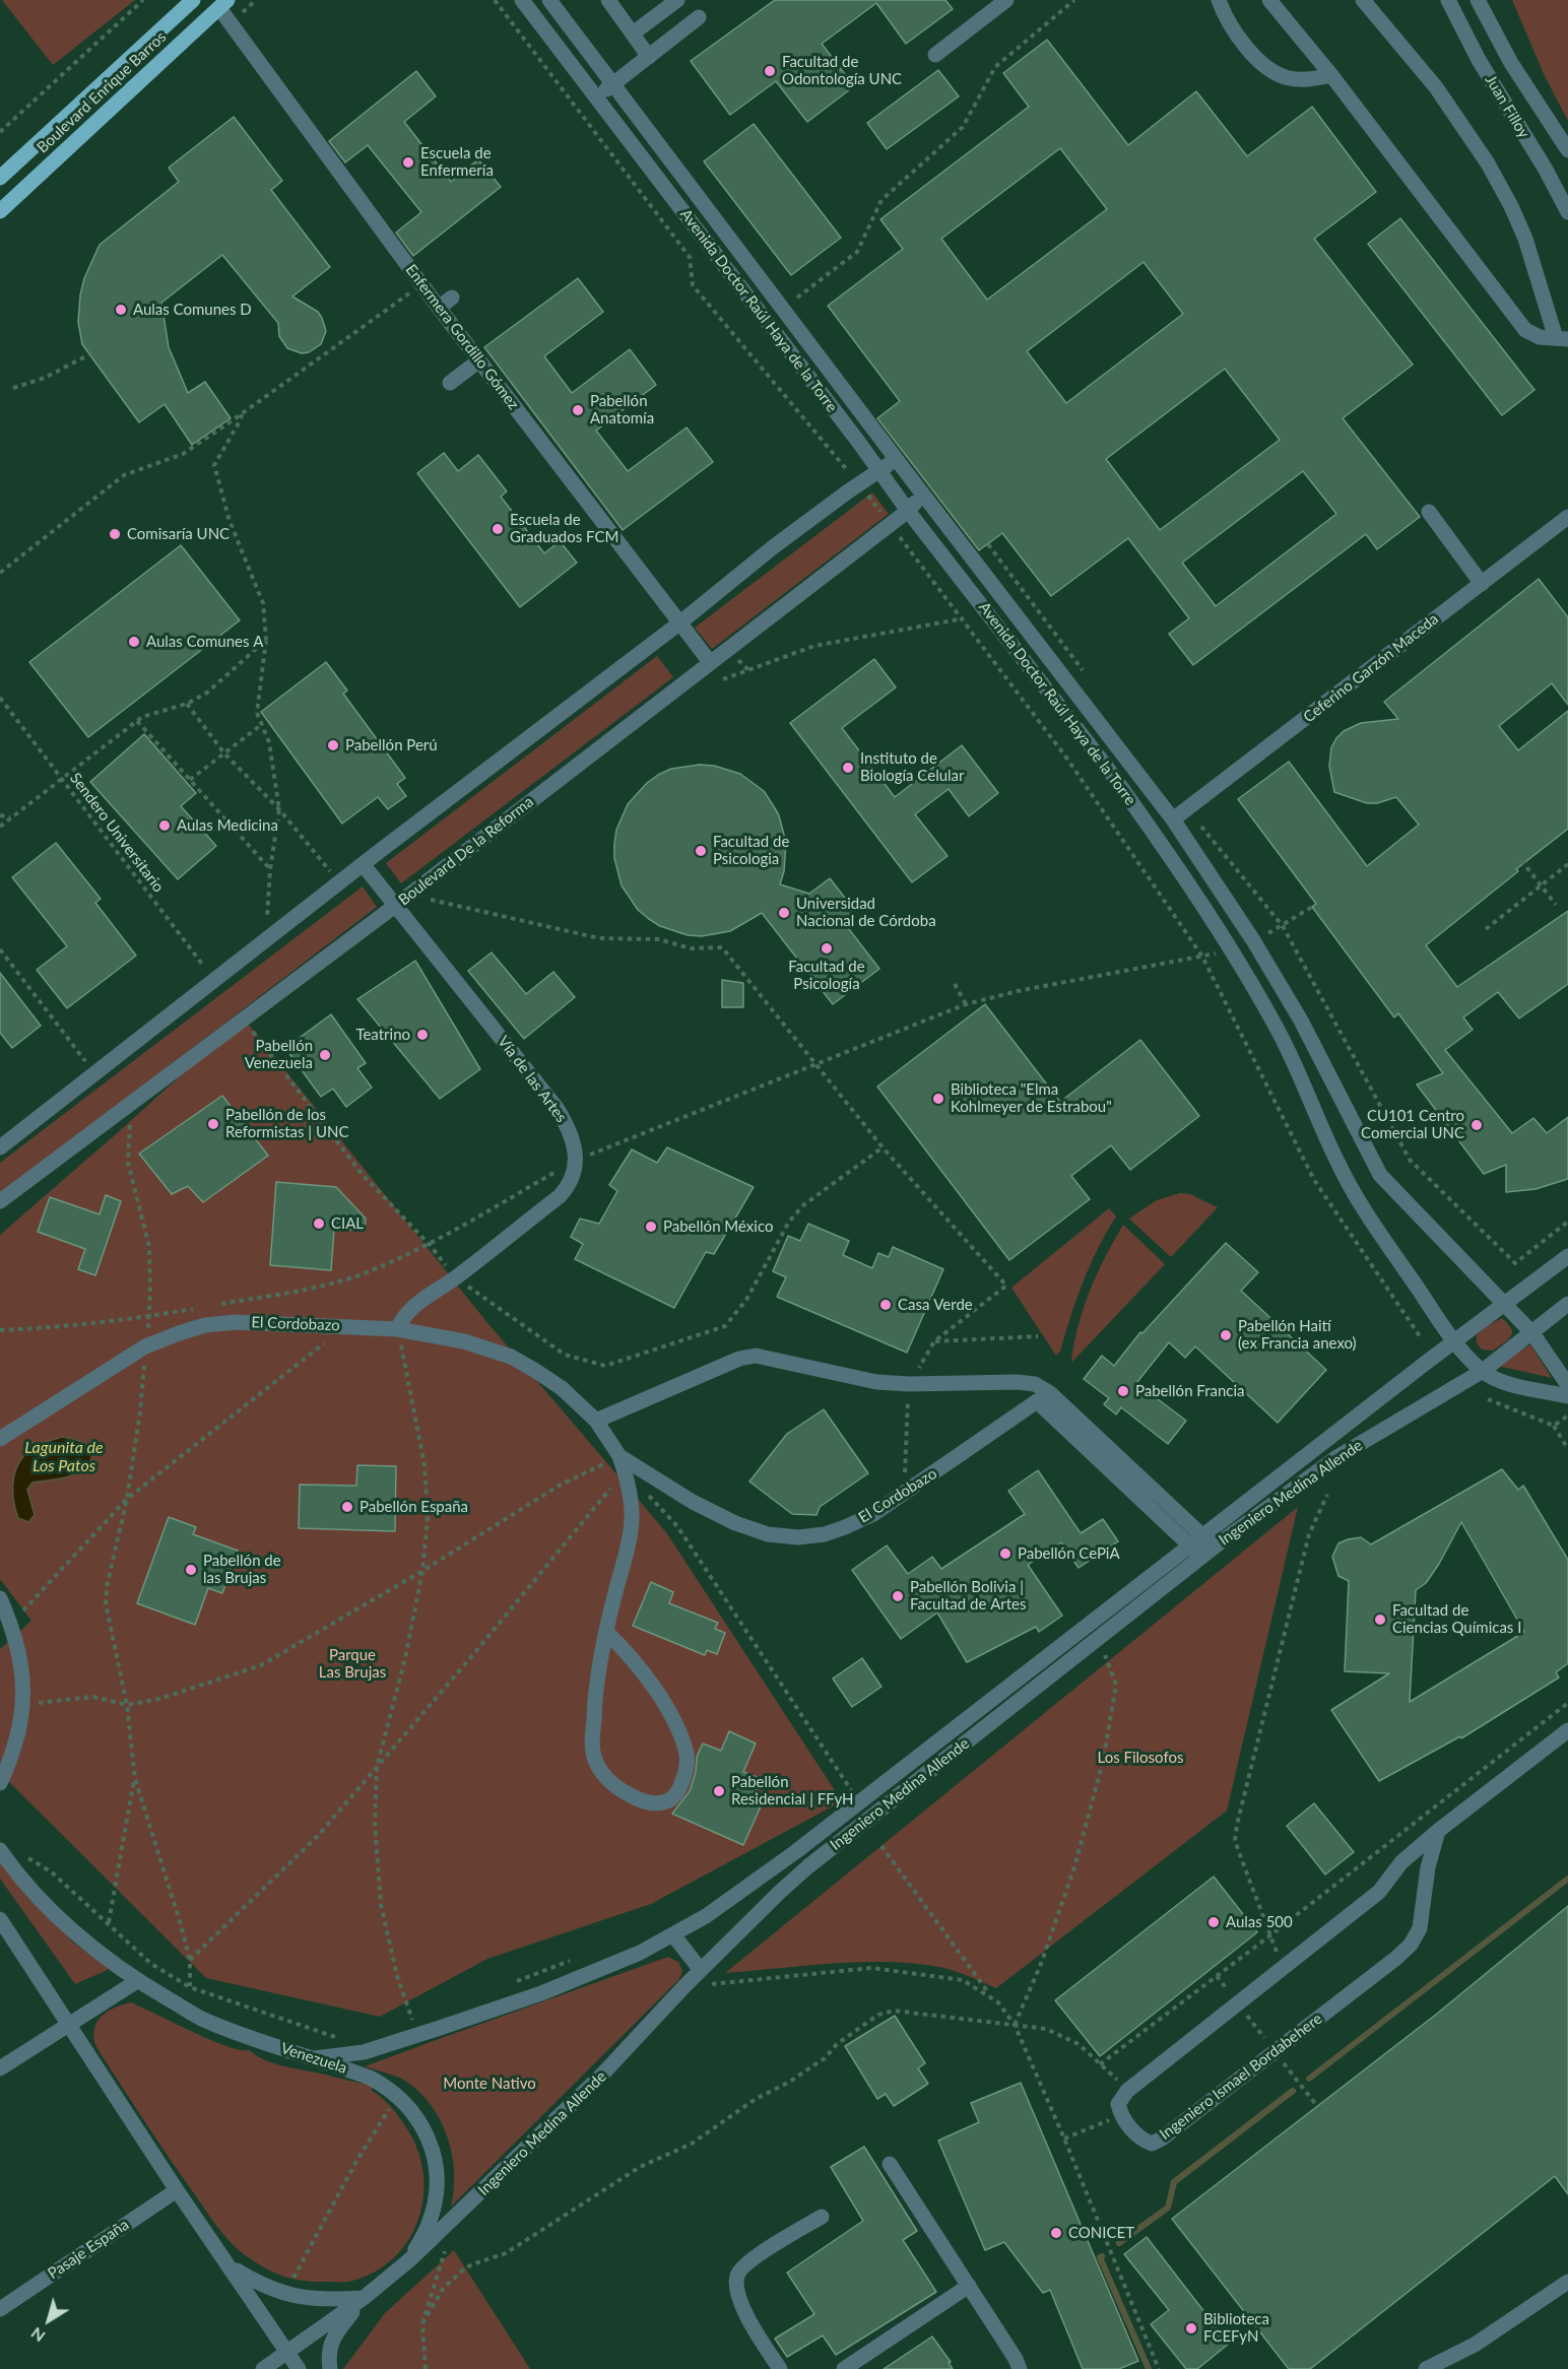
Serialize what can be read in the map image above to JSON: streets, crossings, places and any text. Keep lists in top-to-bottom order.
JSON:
{
  "streets": {
    "main road": ["Boulevard Enrique Barros"],
    "street": [
      "Juan Filloy",
      "Avenida Doctor Raúl Haya de la Torre",
      "Enfermera Gordillo Gómez",
      "Ceferino Garzón Maceda",
      "Boulevard De la Reforma",
      "Vía de las Artes",
      "El Cordobazo",
      "Ingeniero Medina Allende",
      "Venezuela",
      "Ingeniero Ismael Bordabehere",
      "Pasaje España"
    ],
    "path": ["Sendero Universitario"]
  },
  "crossings": [
    ["Boulevard Enrique Barros", "Enfermera Gordillo Gómez"],
    ["Avenida Doctor Raúl Haya de la Torre", "Ceferino Garzón Maceda"],
    ["Avenida Doctor Raúl Haya de la Torre", "Boulevard De la Reforma"],
    ["Avenida Doctor Raúl Haya de la Torre", "Ingeniero Medina Allende"],
    ["Enfermera Gordillo Gómez", "Boulevard De la Reforma"],
    ["Boulevard De la Reforma", "Vía de las Artes"],
    ["Ingeniero Medina Allende", "Venezuela"]
  ],
  "water": ["Lagunita de Los Patos"],
  "parks": ["Parque Las Brujas", "Los Filosofos", "Monte Nativo"],
  "places": [
    "Facultad de Odontología UNC",
    "Escuela de Enfermería",
    "Aulas Comunes D",
    "Pabellón Anatomía",
    "Escuela de Graduados FCM",
    "Comisaría UNC",
    "Aulas Comunes A",
    "Pabellón Perú",
    "Instituto de Biología Celular",
    "Aulas Medicina",
    "Facultad de Psicologia",
    "Universidad Nacional de Córdoba",
    "Facultad de Psicología",
    "Teatrino",
    "Pabellón Venezuela",
    "Biblioteca \"Elma Kohlmeyer de Estrabou\"",
    "Pabellón de los Reformistas | UNC",
    "CU101 Centro Comercial UNC",
    "CIAL",
    "Pabellón México",
    "Casa Verde",
    "Pabellón Haití (ex Francia anexo)",
    "Pabellón Francia",
    "Pabellón España",
    "Pabellón CePiA",
    "Pabellón de las Brujas",
    "Pabellón Bolivia | Facultad de Artes",
    "Facultad de Ciencias Químicas I",
    "Pabellón Residencial | FFyH",
    "Aulas 500",
    "CONICET",
    "Biblioteca FCEFyN"
  ],
  "north": "bottom left"
}
